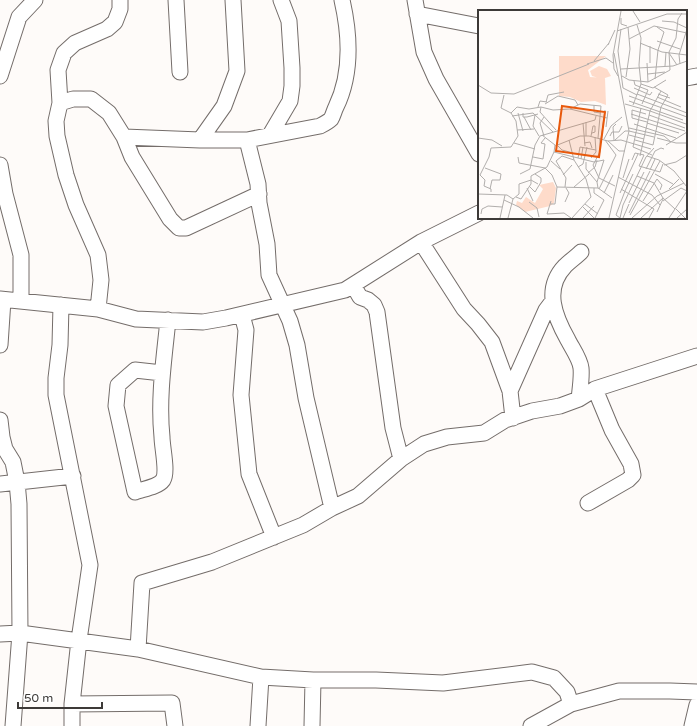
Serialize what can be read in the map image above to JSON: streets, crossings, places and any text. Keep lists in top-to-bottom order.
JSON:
{
  "scale_bar": "50 m"
}
